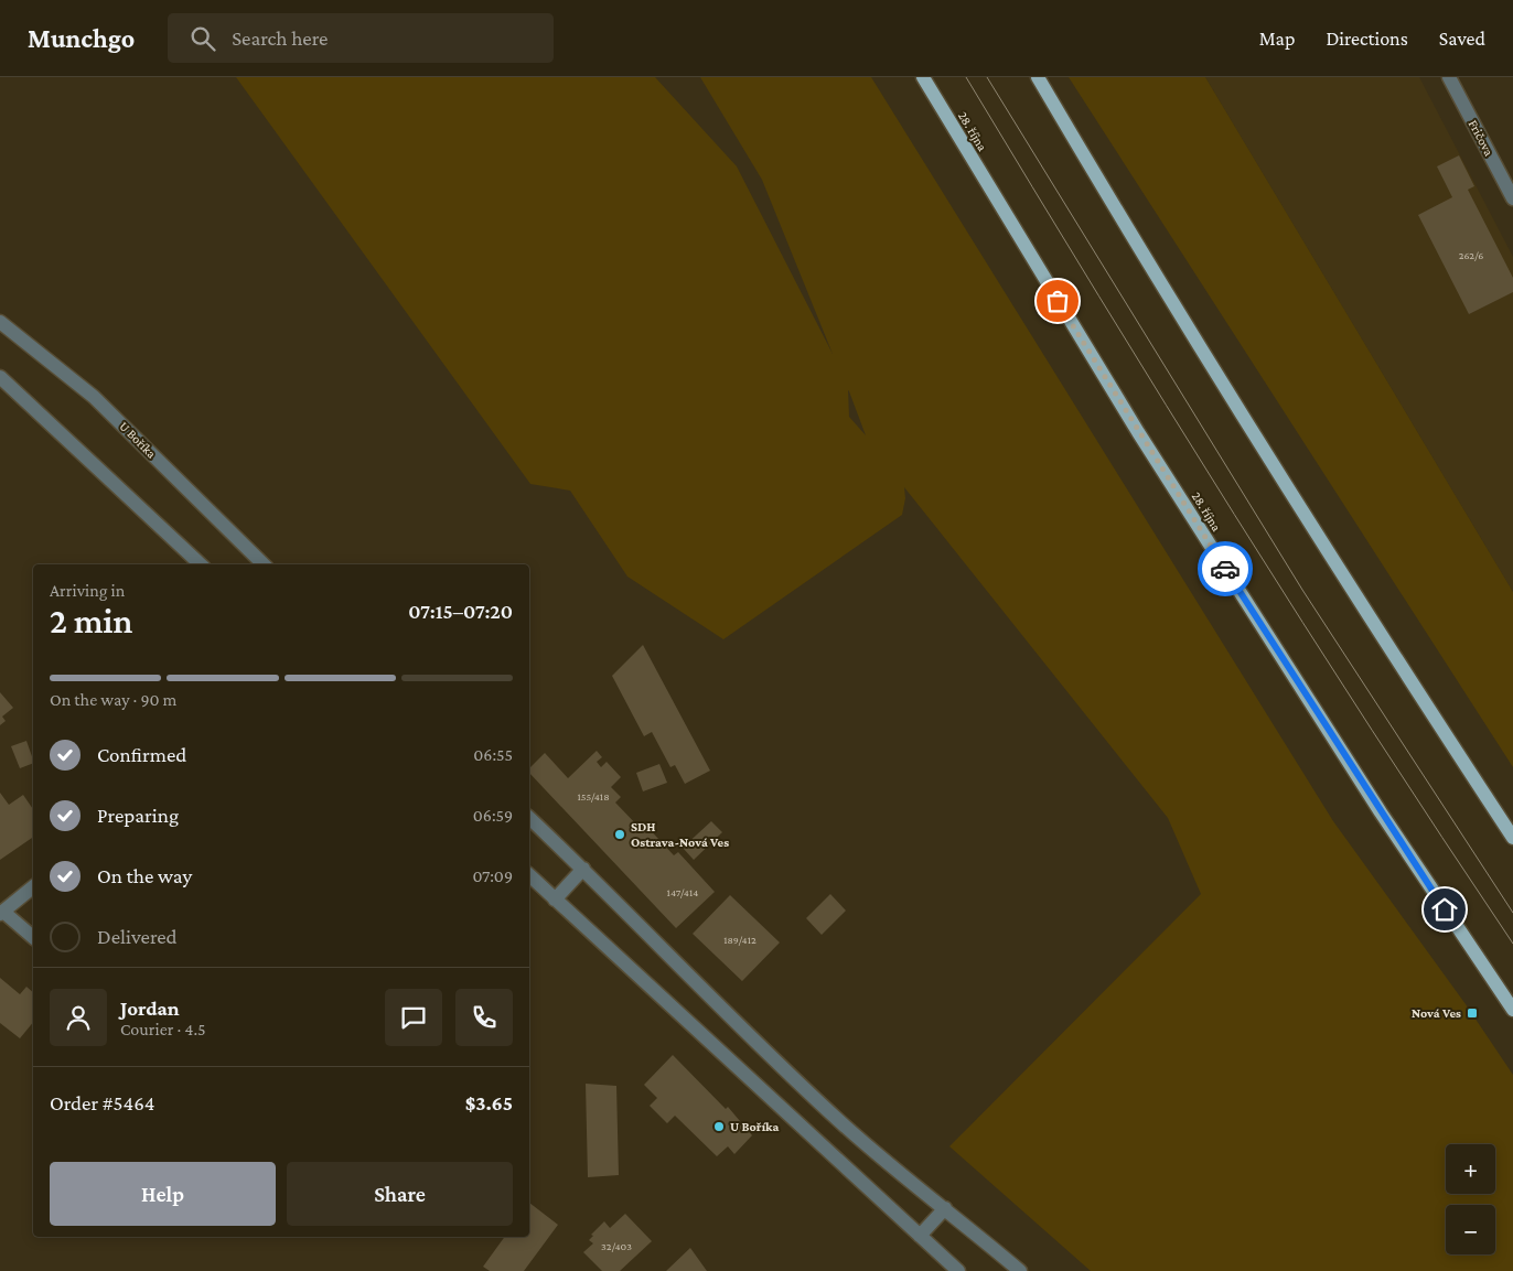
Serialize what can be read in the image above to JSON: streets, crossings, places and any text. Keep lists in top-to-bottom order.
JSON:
{
  "streets": {
    "main road": ["28. října"],
    "street": ["Fričova", "U Boříka"]
  },
  "places": {
    "other": ["SDH Ostrava-Nová Ves", "U Boříka"],
    "transit": ["Nová Ves"]
  },
  "house_numbers": [
    "262/6",
    "155/418",
    "147/414",
    "189/412",
    "32/403"
  ],
  "page": {
    "header": "Munchgo",
    "search": "Search here",
    "nav": ["Map", "Directions", "Saved"],
    "heading": ["2 min", "Arriving in", "07:15–07:20"],
    "panel": [
      "Jordan",
      "Courier · 4.5",
      "Order #5464",
      "$3.65"
    ],
    "bar": "On the way · 90 m",
    "list": [
      ["Confirmed", "06:55"],
      ["Preparing", "06:59"],
      ["On the way", "07:09"],
      "Delivered"
    ],
    "map_buttons": ["+", "−"],
    "buttons": ["Help", "Share"]
  }
}
